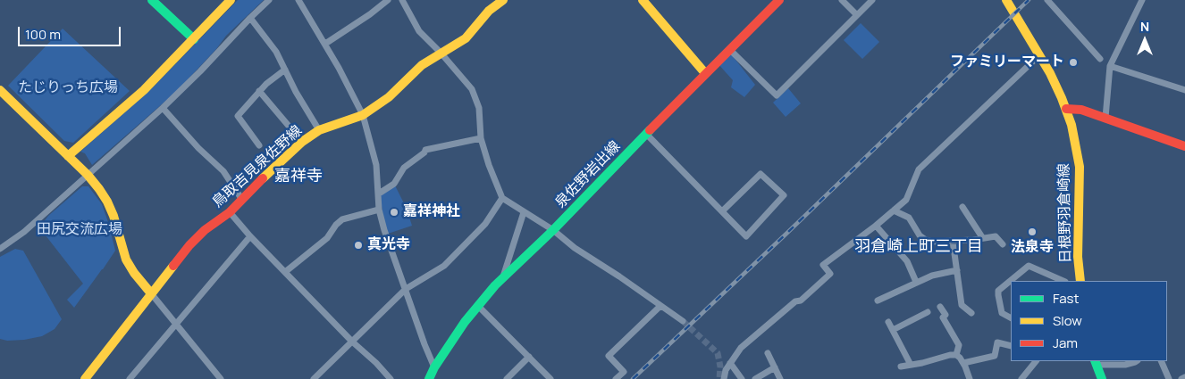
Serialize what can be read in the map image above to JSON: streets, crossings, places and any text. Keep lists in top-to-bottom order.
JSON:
{
  "streets": {
    "main road": ["鳥取吉見泉佐野線", "泉佐野岩出線", "日根野羽倉崎線"]
  },
  "districts": ["嘉祥寺", "羽倉崎上町三丁目"],
  "parks": ["たじりっち広場", "田尻交流広場"],
  "places": [
    "ファミリーマート",
    "嘉祥神社",
    "法泉寺",
    "真光寺"
  ],
  "legend": ["Fast", "Slow", "Jam"],
  "scale_bar": "100 m",
  "north": "top"
}
